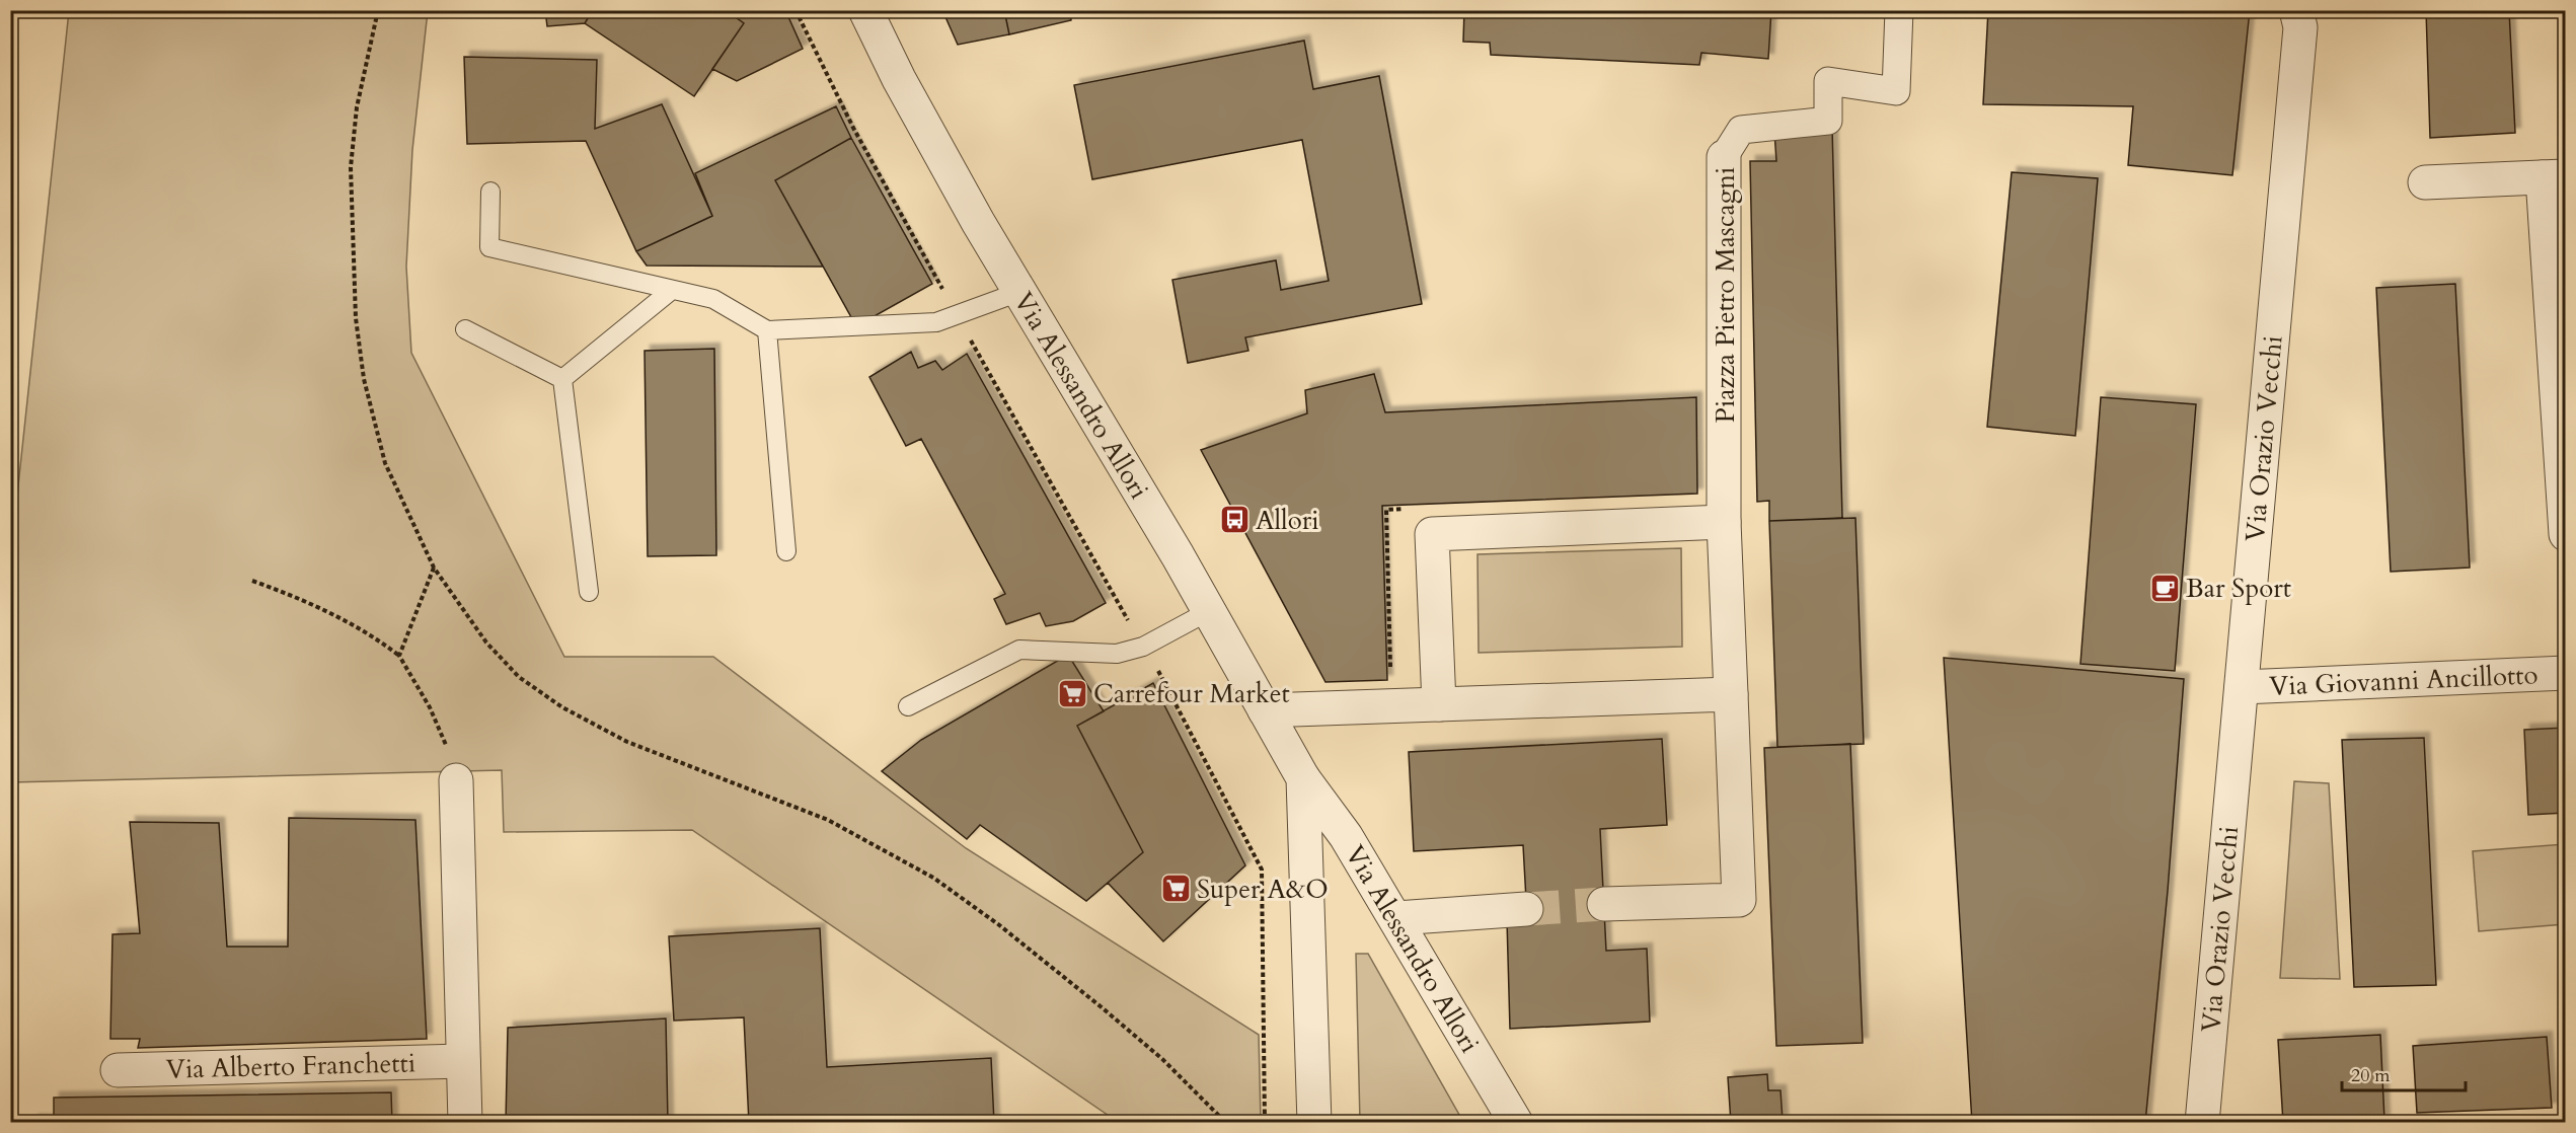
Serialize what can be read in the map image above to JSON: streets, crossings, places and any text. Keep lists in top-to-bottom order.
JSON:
{
  "streets": {
    "street": [
      "Piazza Pietro Mascagni",
      "Via Alessandro Allori",
      "Via Orazio Vecchi",
      "Via Giovanni Ancillotto",
      "Via Alberto Franchetti"
    ]
  },
  "crossings": [
    ["Via Orazio Vecchi", "Via Giovanni Ancillotto"]
  ],
  "places": {
    "bus stop": ["Allori"],
    "cafe": ["Bar Sport"],
    "supermarket": ["Carrefour Market", "Super A&O"]
  },
  "scale_bar": "20 m"
}
